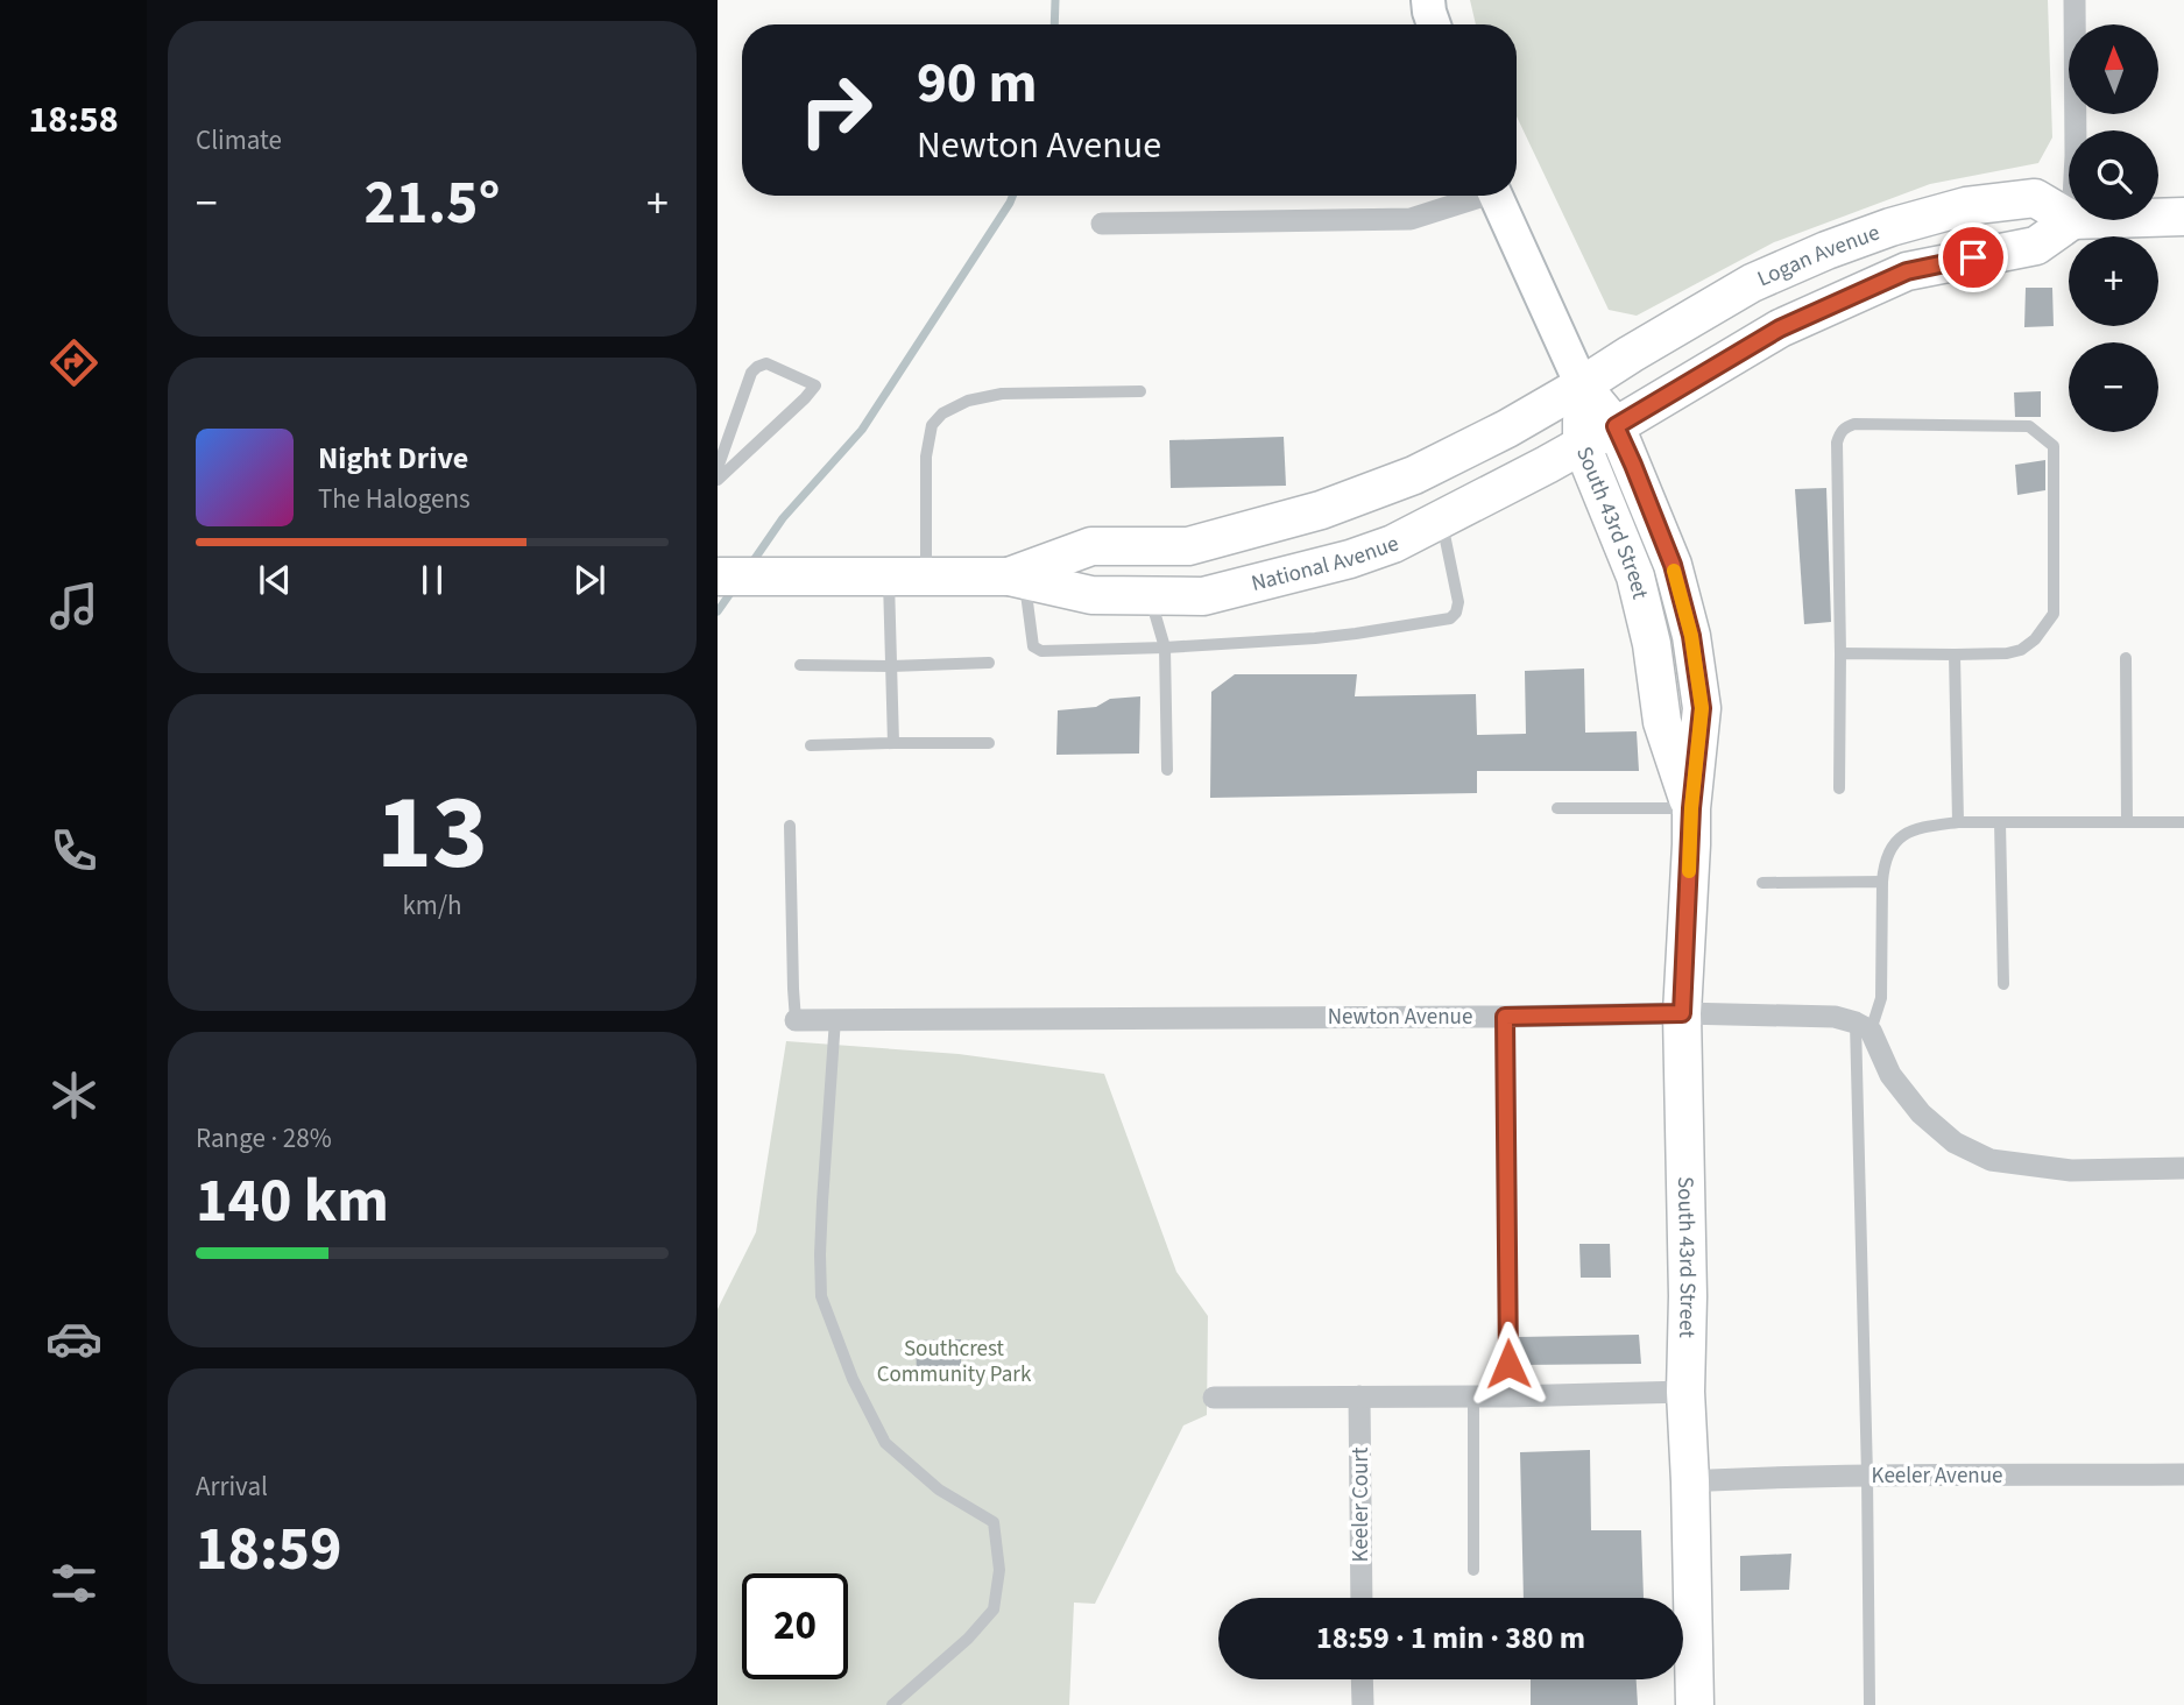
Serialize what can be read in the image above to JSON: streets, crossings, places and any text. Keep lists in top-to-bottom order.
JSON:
{
  "streets": {
    "main road": ["Logan Avenue", "South 43rd Street", "National Avenue"],
    "street": ["Newton Avenue", "Keeler Avenue", "Keeler Court"]
  },
  "crossings": [
    ["Logan Avenue", "South 43rd Street"],
    ["Logan Avenue", "National Avenue"],
    ["South 43rd Street", "National Avenue"],
    ["South 43rd Street", "Newton Avenue"],
    ["South 43rd Street", "Keeler Avenue"]
  ],
  "parks": ["Southcrest Community Park"],
  "north": "top",
  "page": {
    "tabs": "18:58",
    "tile": [
      "Climate",
      ["13", "km/h"],
      ["Range · 28%", "140 km"],
      ["Arrival", "18:59"]
    ],
    "map_buttons": ["+", "−"],
    "turn": ["90 m", "Newton Avenue"],
    "heat": ["−", "21.5°", "+"],
    "song": ["Night Drive", "The Halogens"],
    "limit": "20",
    "trip": "18:59 · 1 min · 380 m"
  }
}
